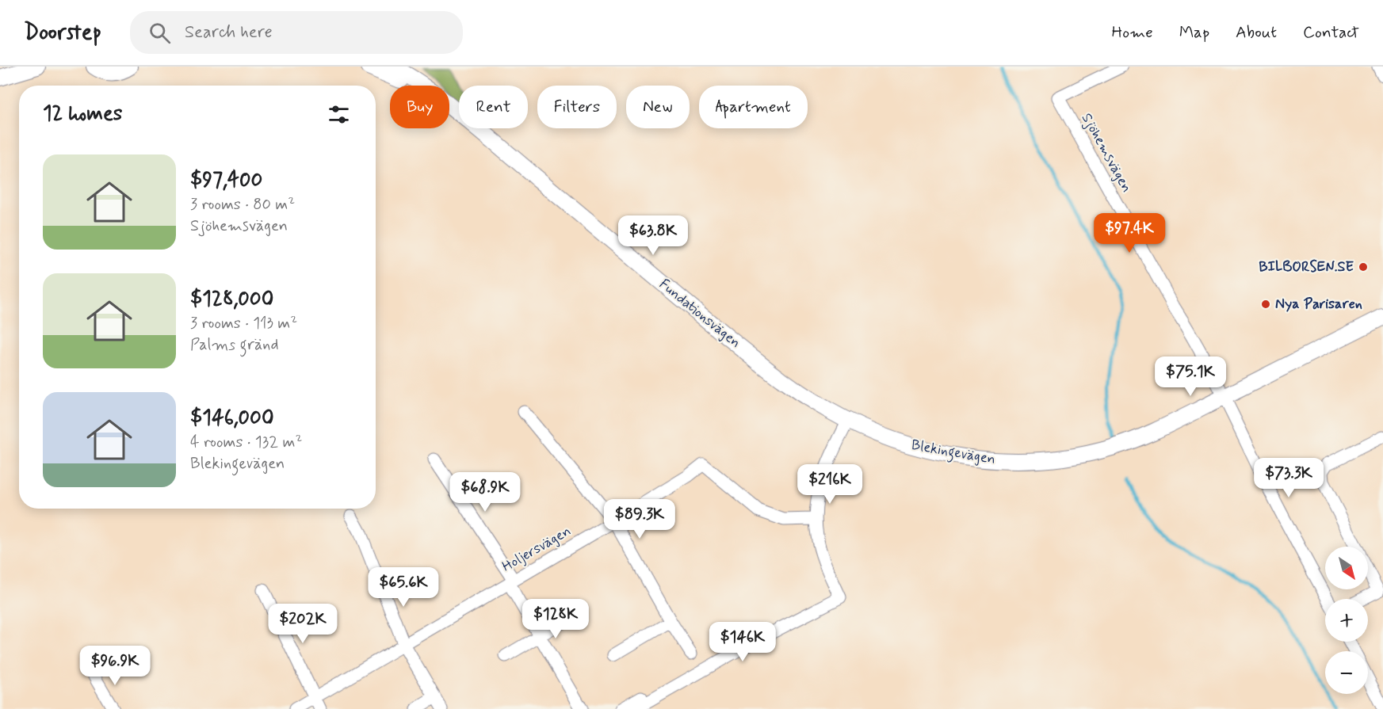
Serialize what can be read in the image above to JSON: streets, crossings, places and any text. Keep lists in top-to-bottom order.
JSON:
{
  "streets": {
    "main road": ["Fundationsvägen", "Blekingevägen"],
    "street": ["Sjöhemsvägen", "Holjersvägen"]
  },
  "crossings": [
    ["Sjöhemsvägen", "Blekingevägen"],
    ["Fundationsvägen", "Blekingevägen"]
  ],
  "places": ["BILBORSEN.SE", "Nya Parisaren"],
  "north": "bottom right",
  "page": {
    "header": "Doorstep",
    "search": "Search here",
    "nav": [
      "Home",
      "Map",
      "About",
      "Contact"
    ],
    "chip": [
      "Buy",
      "Rent",
      "Filters",
      "New",
      "Apartment"
    ],
    "heading": "12 homes",
    "list": [
      {
        "name": "$97,400",
        "note": "3 rooms · 80 m² · Sjöhemsvägen"
      },
      {
        "name": "$128,000",
        "note": "3 rooms · 113 m² · Palms gränd"
      },
      {
        "name": "$146,000",
        "note": "4 rooms · 132 m² · Blekingevägen"
      }
    ],
    "price": [
      "$97.4K",
      "$63.8K",
      "$75.1K",
      "$73.3K",
      "$216K",
      "$68.9K",
      "$89.3K",
      "$65.6K",
      "$128K",
      "$202K",
      "$146K",
      "$96.9K"
    ],
    "map_buttons": ["+", "−"]
  }
}
